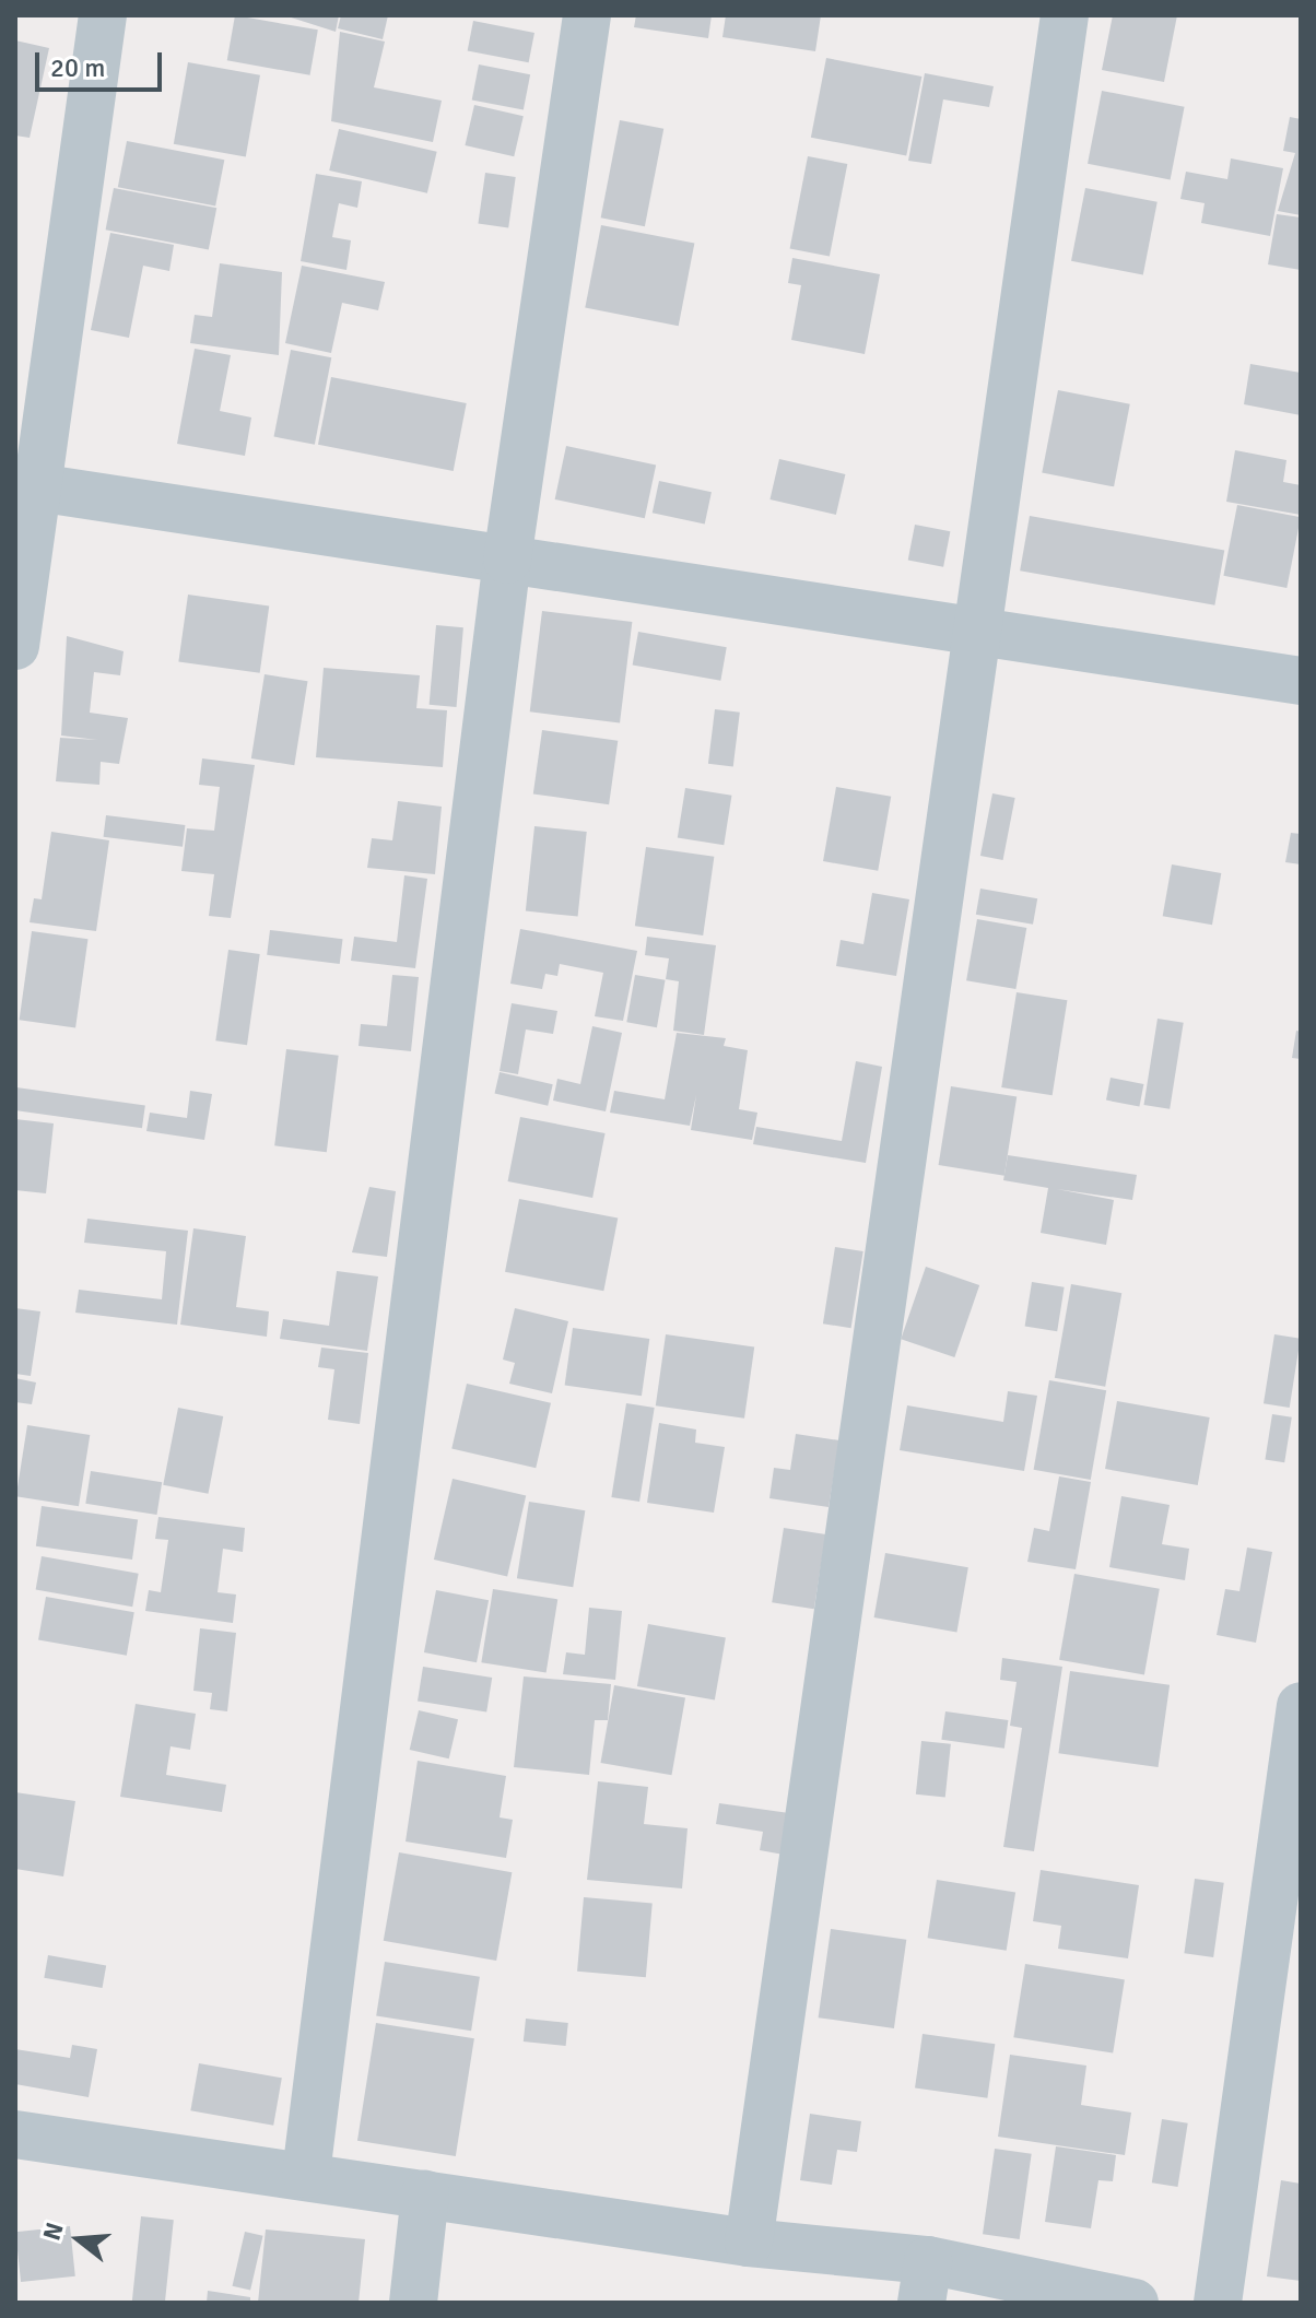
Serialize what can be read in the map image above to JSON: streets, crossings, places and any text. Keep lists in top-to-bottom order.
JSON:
{
  "scale_bar": "20 m",
  "north": "left"
}
